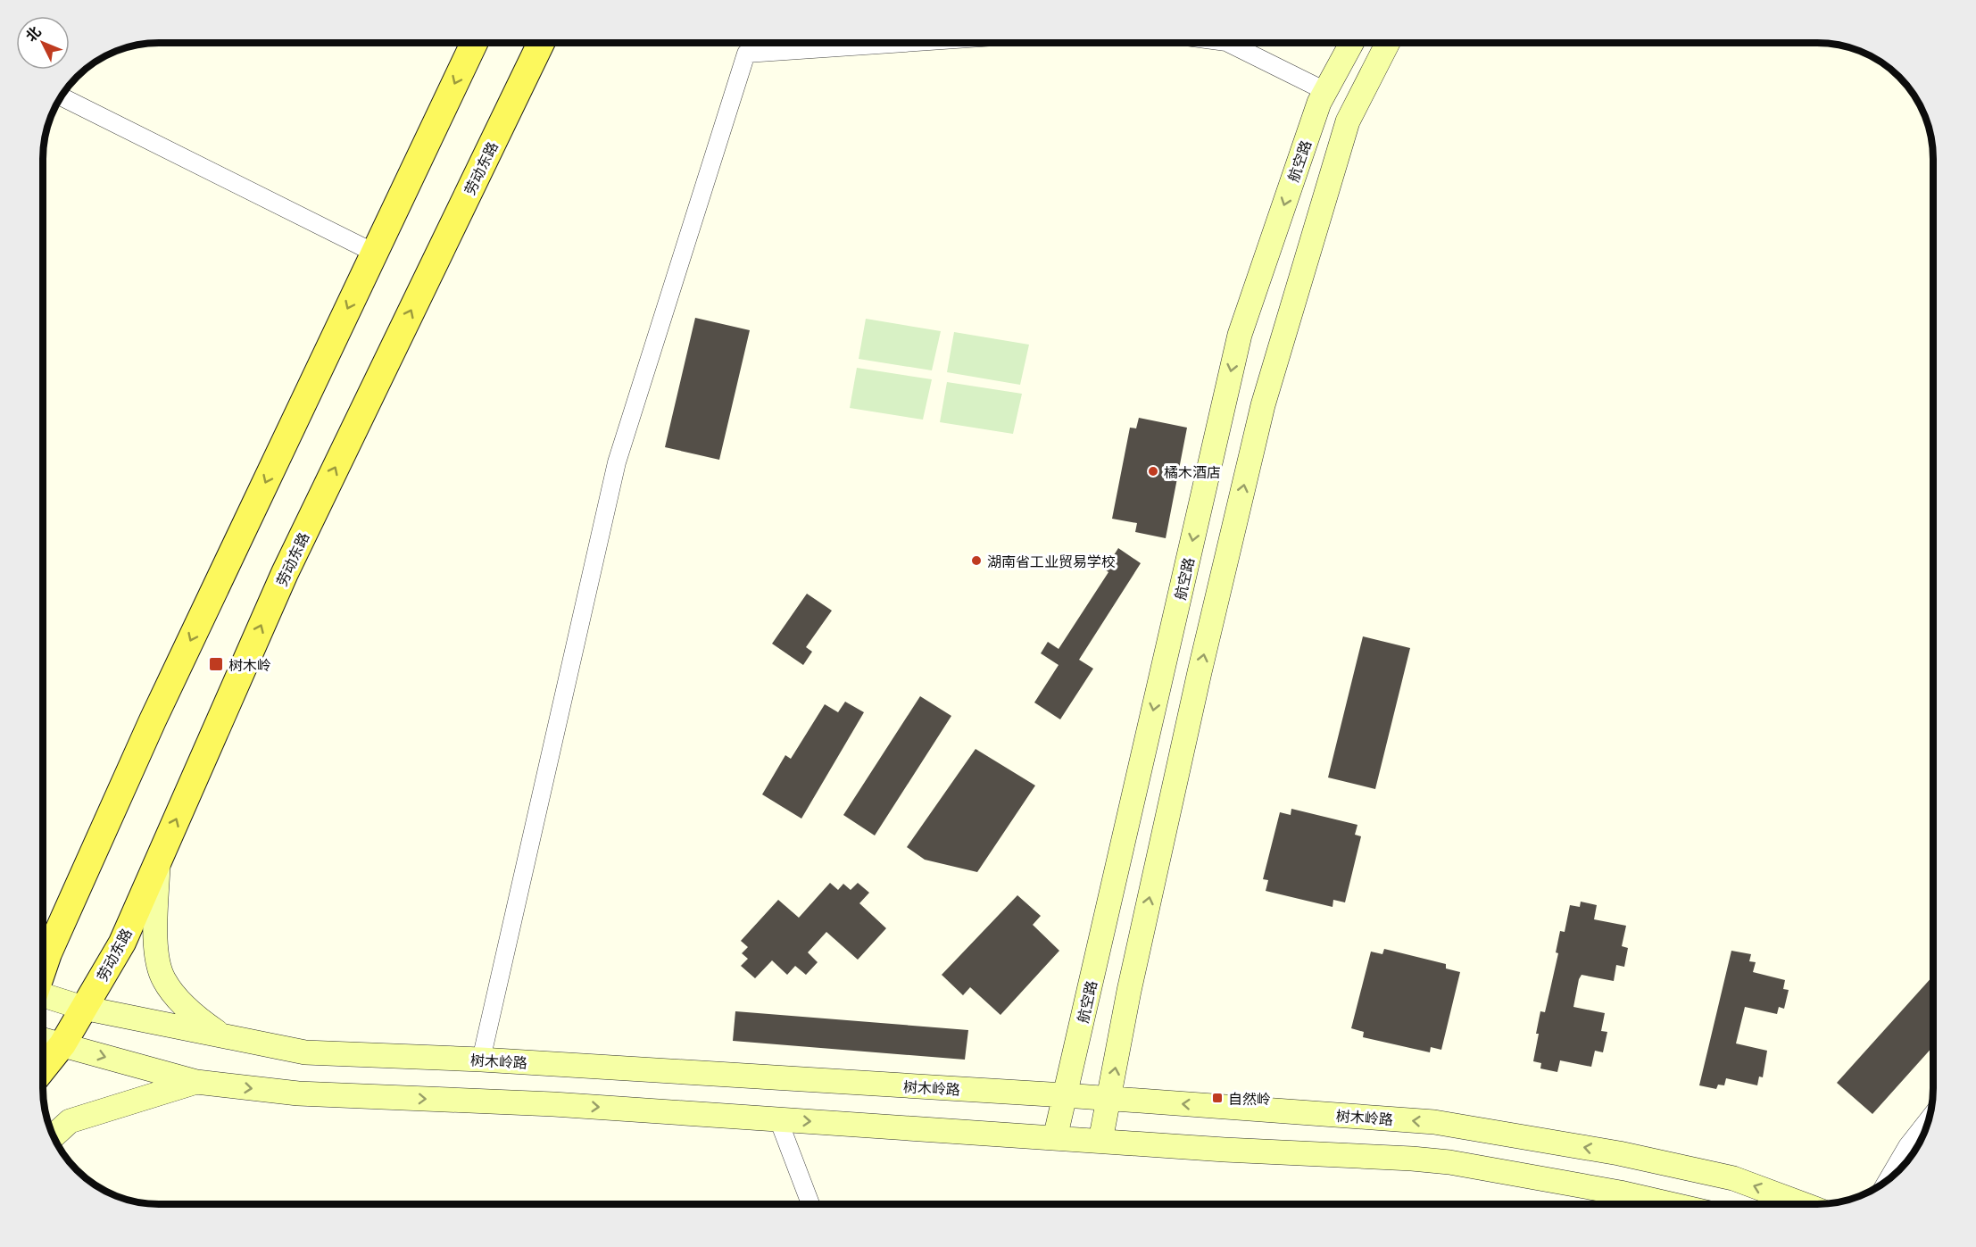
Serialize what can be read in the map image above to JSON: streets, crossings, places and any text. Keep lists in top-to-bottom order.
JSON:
{
  "streets": {
    "main road": ["航空路", "劳动东路", "树木岭路"]
  },
  "crossings": [
    ["航空路", "树木岭路"],
    ["劳动东路", "树木岭路"]
  ],
  "places": {
    "other": ["橘木酒店", "湖南省工业贸易学校"],
    "transit": ["树木岭", "自然岭"]
  },
  "north": "top left"
}
